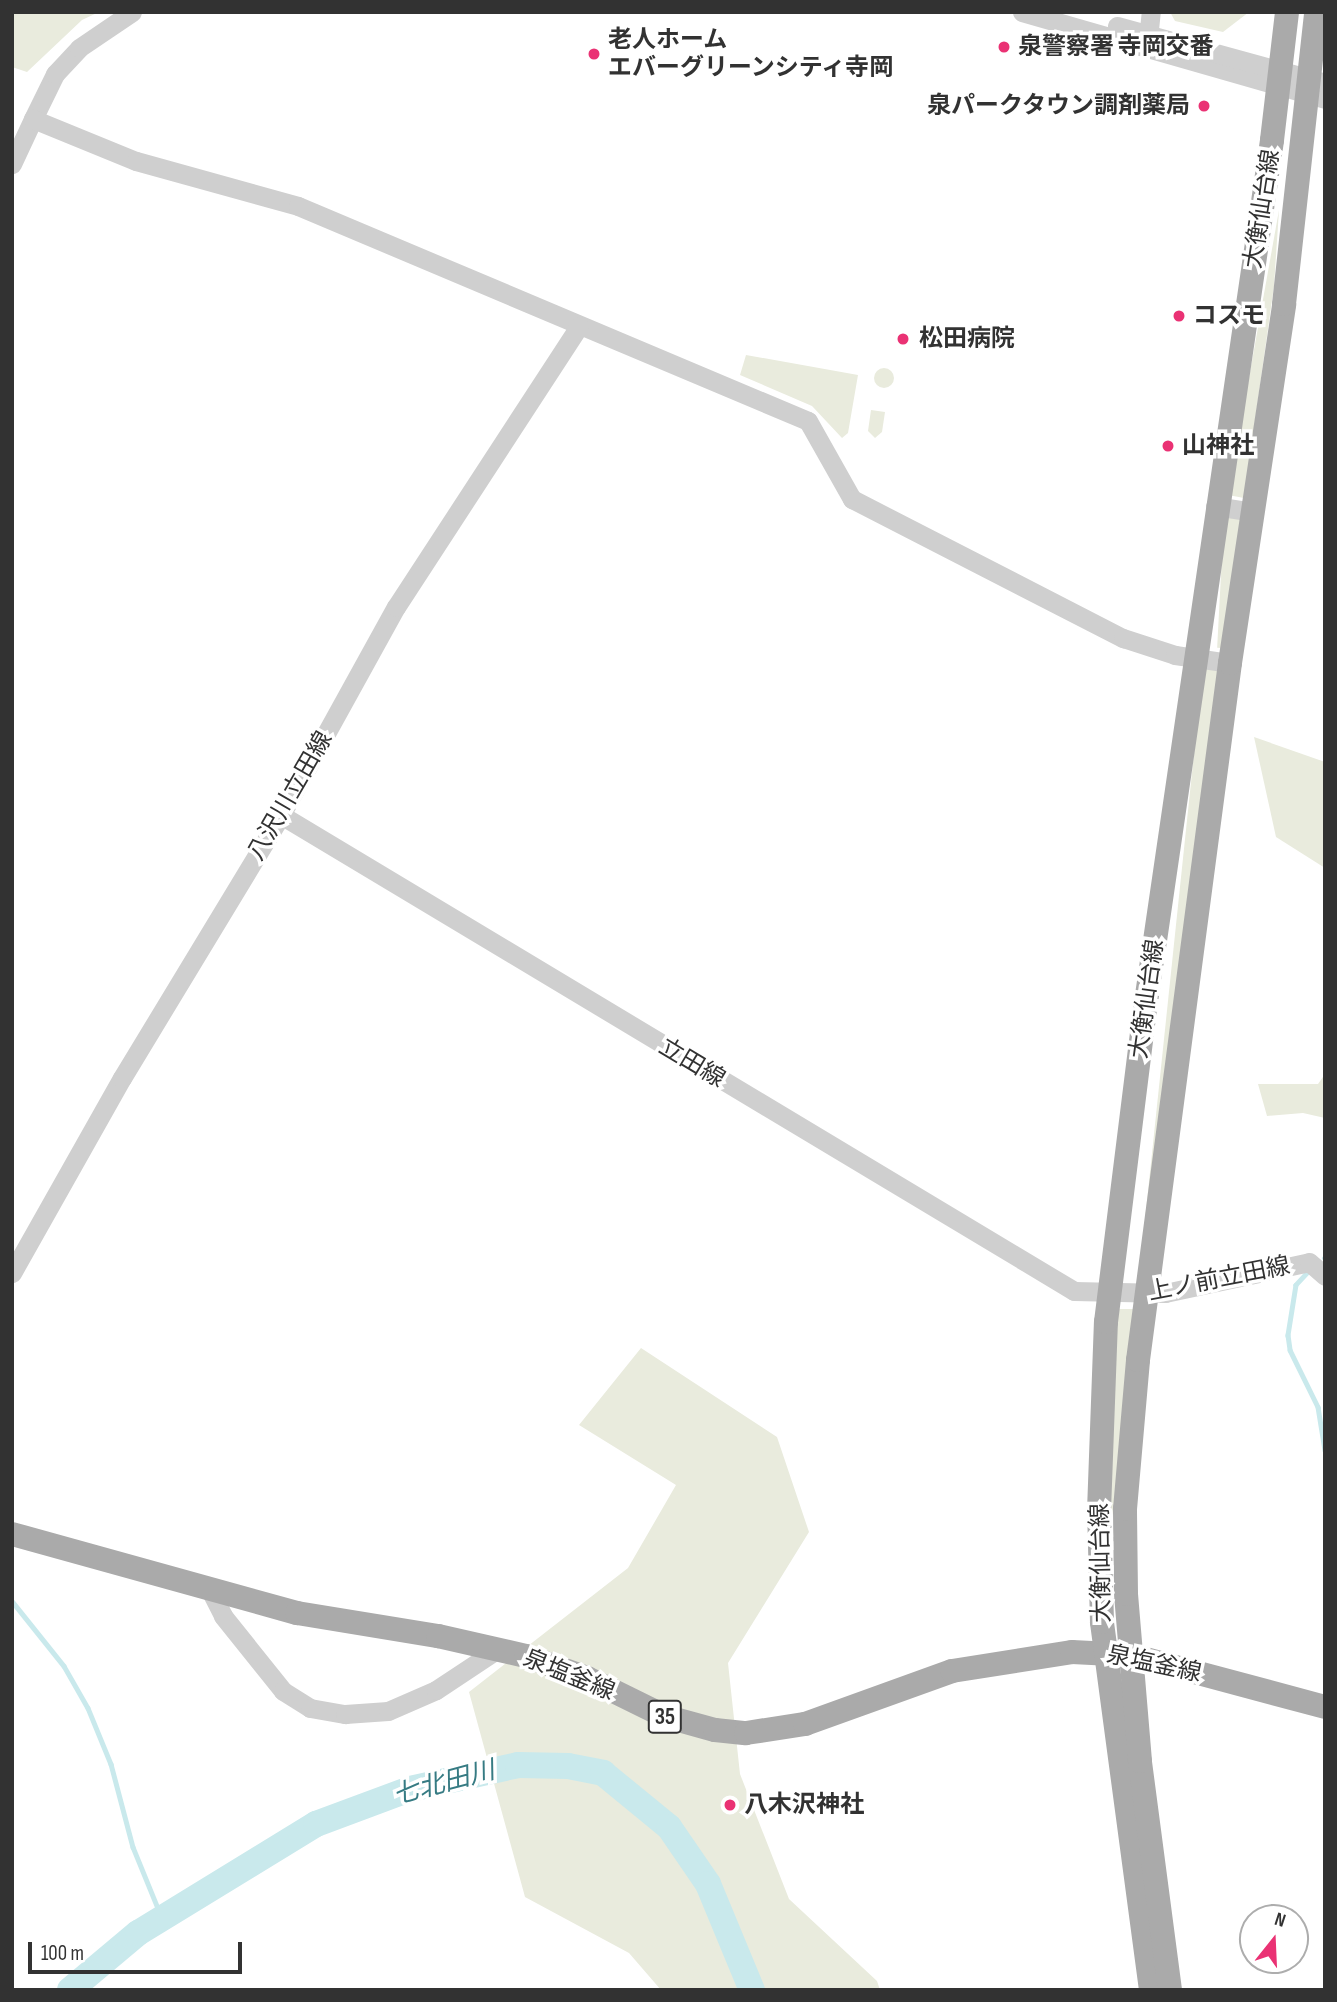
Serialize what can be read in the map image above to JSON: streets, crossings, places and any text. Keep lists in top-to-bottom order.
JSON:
{
  "streets": {
    "main road": ["大衡仙台線", "泉塩釜線", "35"],
    "street": ["八沢川立田線", "立田線", "上ノ前立田線"]
  },
  "crossings": [
    ["大衡仙台線", "立田線"],
    ["大衡仙台線", "上ノ前立田線"],
    ["大衡仙台線", "泉塩釜線"],
    ["八沢川立田線", "立田線"],
    ["立田線", "上ノ前立田線"]
  ],
  "water": ["七北田川"],
  "places": [
    "泉警察署 寺岡交番",
    "老人ホーム エバーグリーンシティ寺岡",
    "泉パークタウン調剤薬局",
    "コスモ",
    "松田病院",
    "山神社",
    "八木沢神社"
  ],
  "scale_bar": "100 m",
  "north": "top"
}
